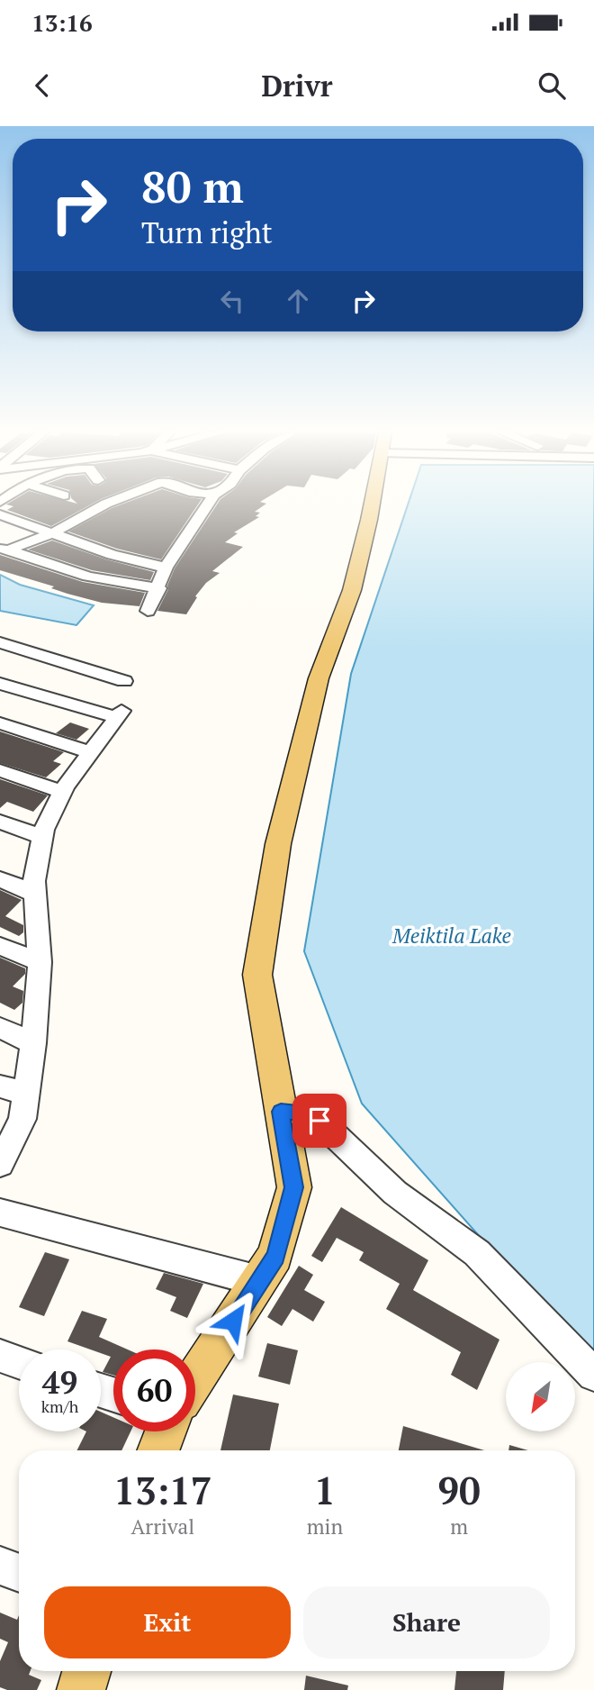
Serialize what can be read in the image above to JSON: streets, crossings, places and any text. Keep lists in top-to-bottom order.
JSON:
{
  "water": ["Meiktila Lake"],
  "north": "bottom left",
  "page": {
    "status": "13:16",
    "header": "Drivr",
    "turn": ["80 m", "Turn right"],
    "speed": "49 km/h",
    "limit": "60",
    "eta": [
      "13:17",
      "Arrival",
      "1",
      "min",
      "90",
      "m"
    ],
    "buttons": ["Exit", "Share"]
  }
}
